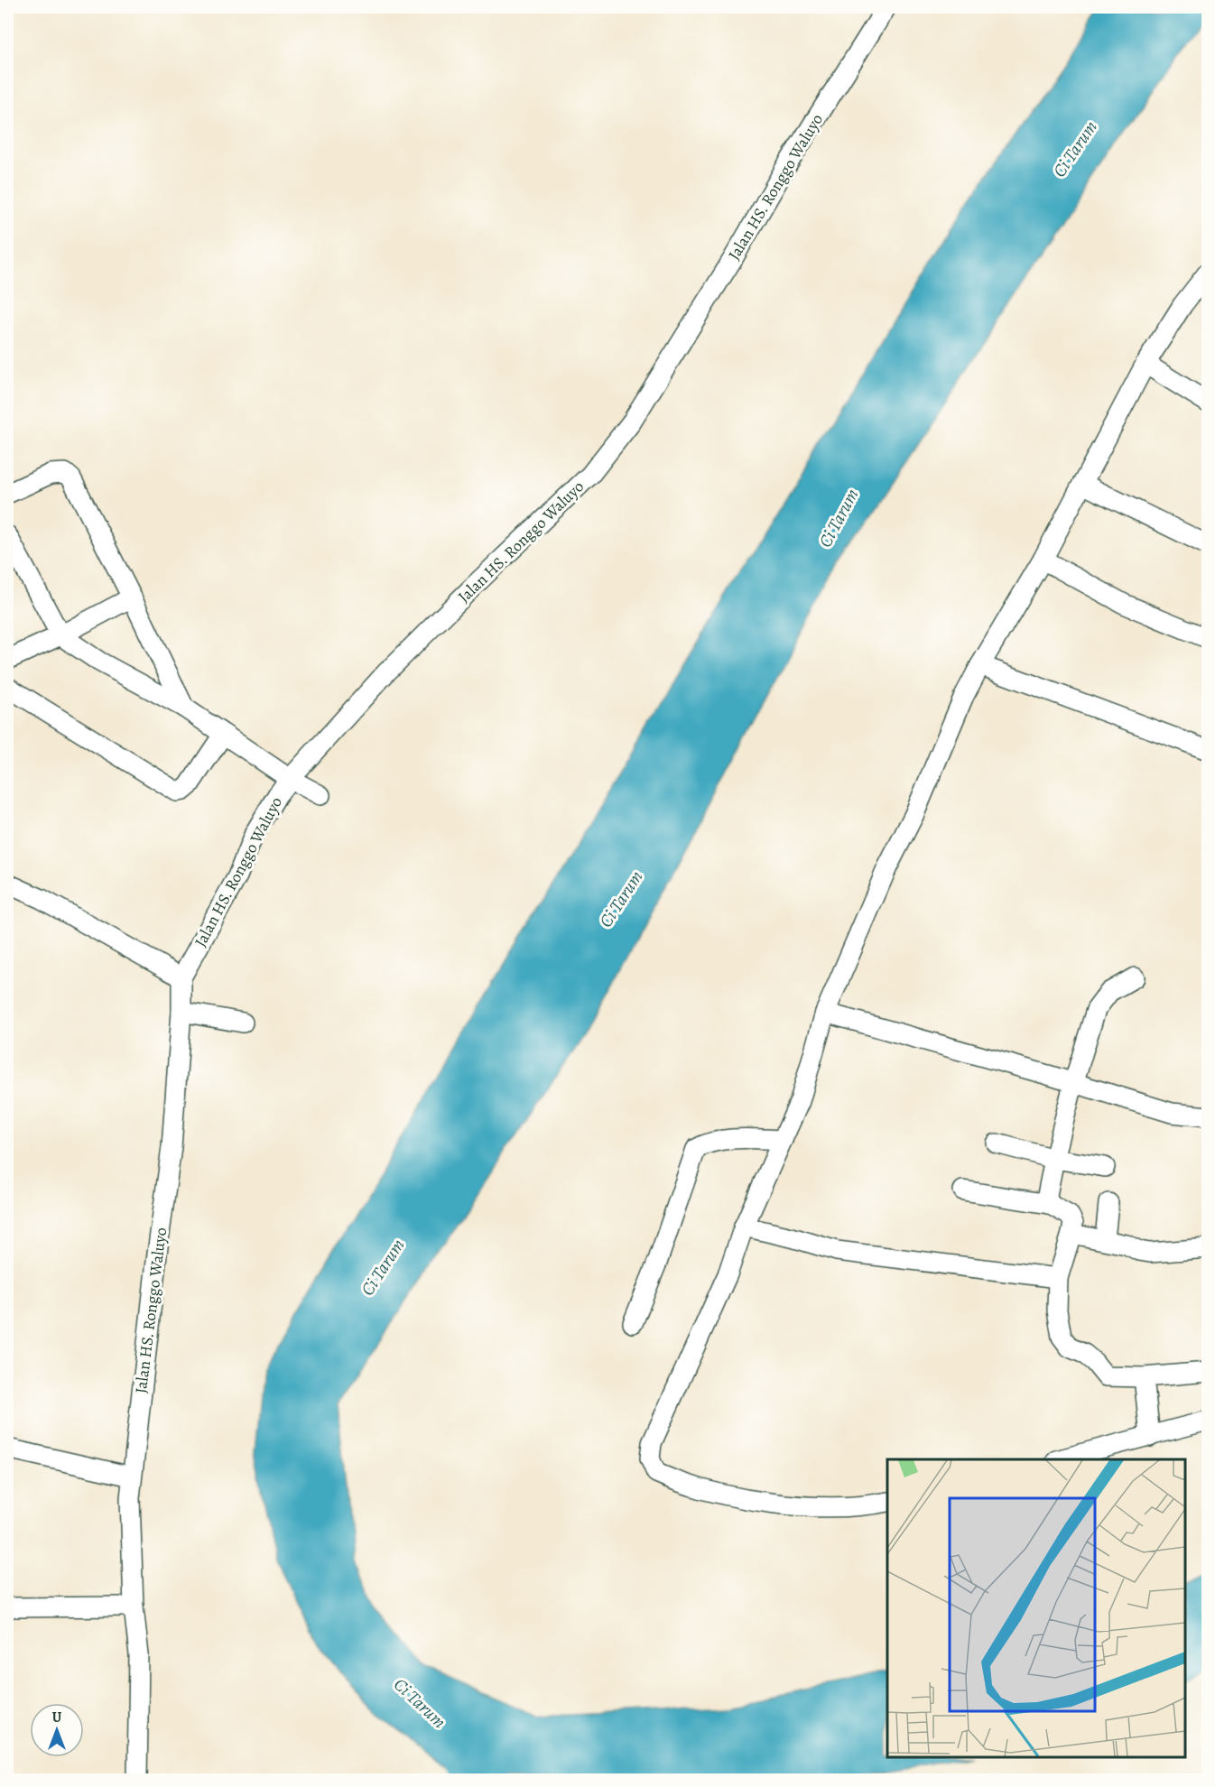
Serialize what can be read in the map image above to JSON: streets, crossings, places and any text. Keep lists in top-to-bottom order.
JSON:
{
  "streets": {
    "street": ["Jalan HS. Ronggo Waluyo"]
  },
  "water": ["Ci Tarum"],
  "north": "top"
}
